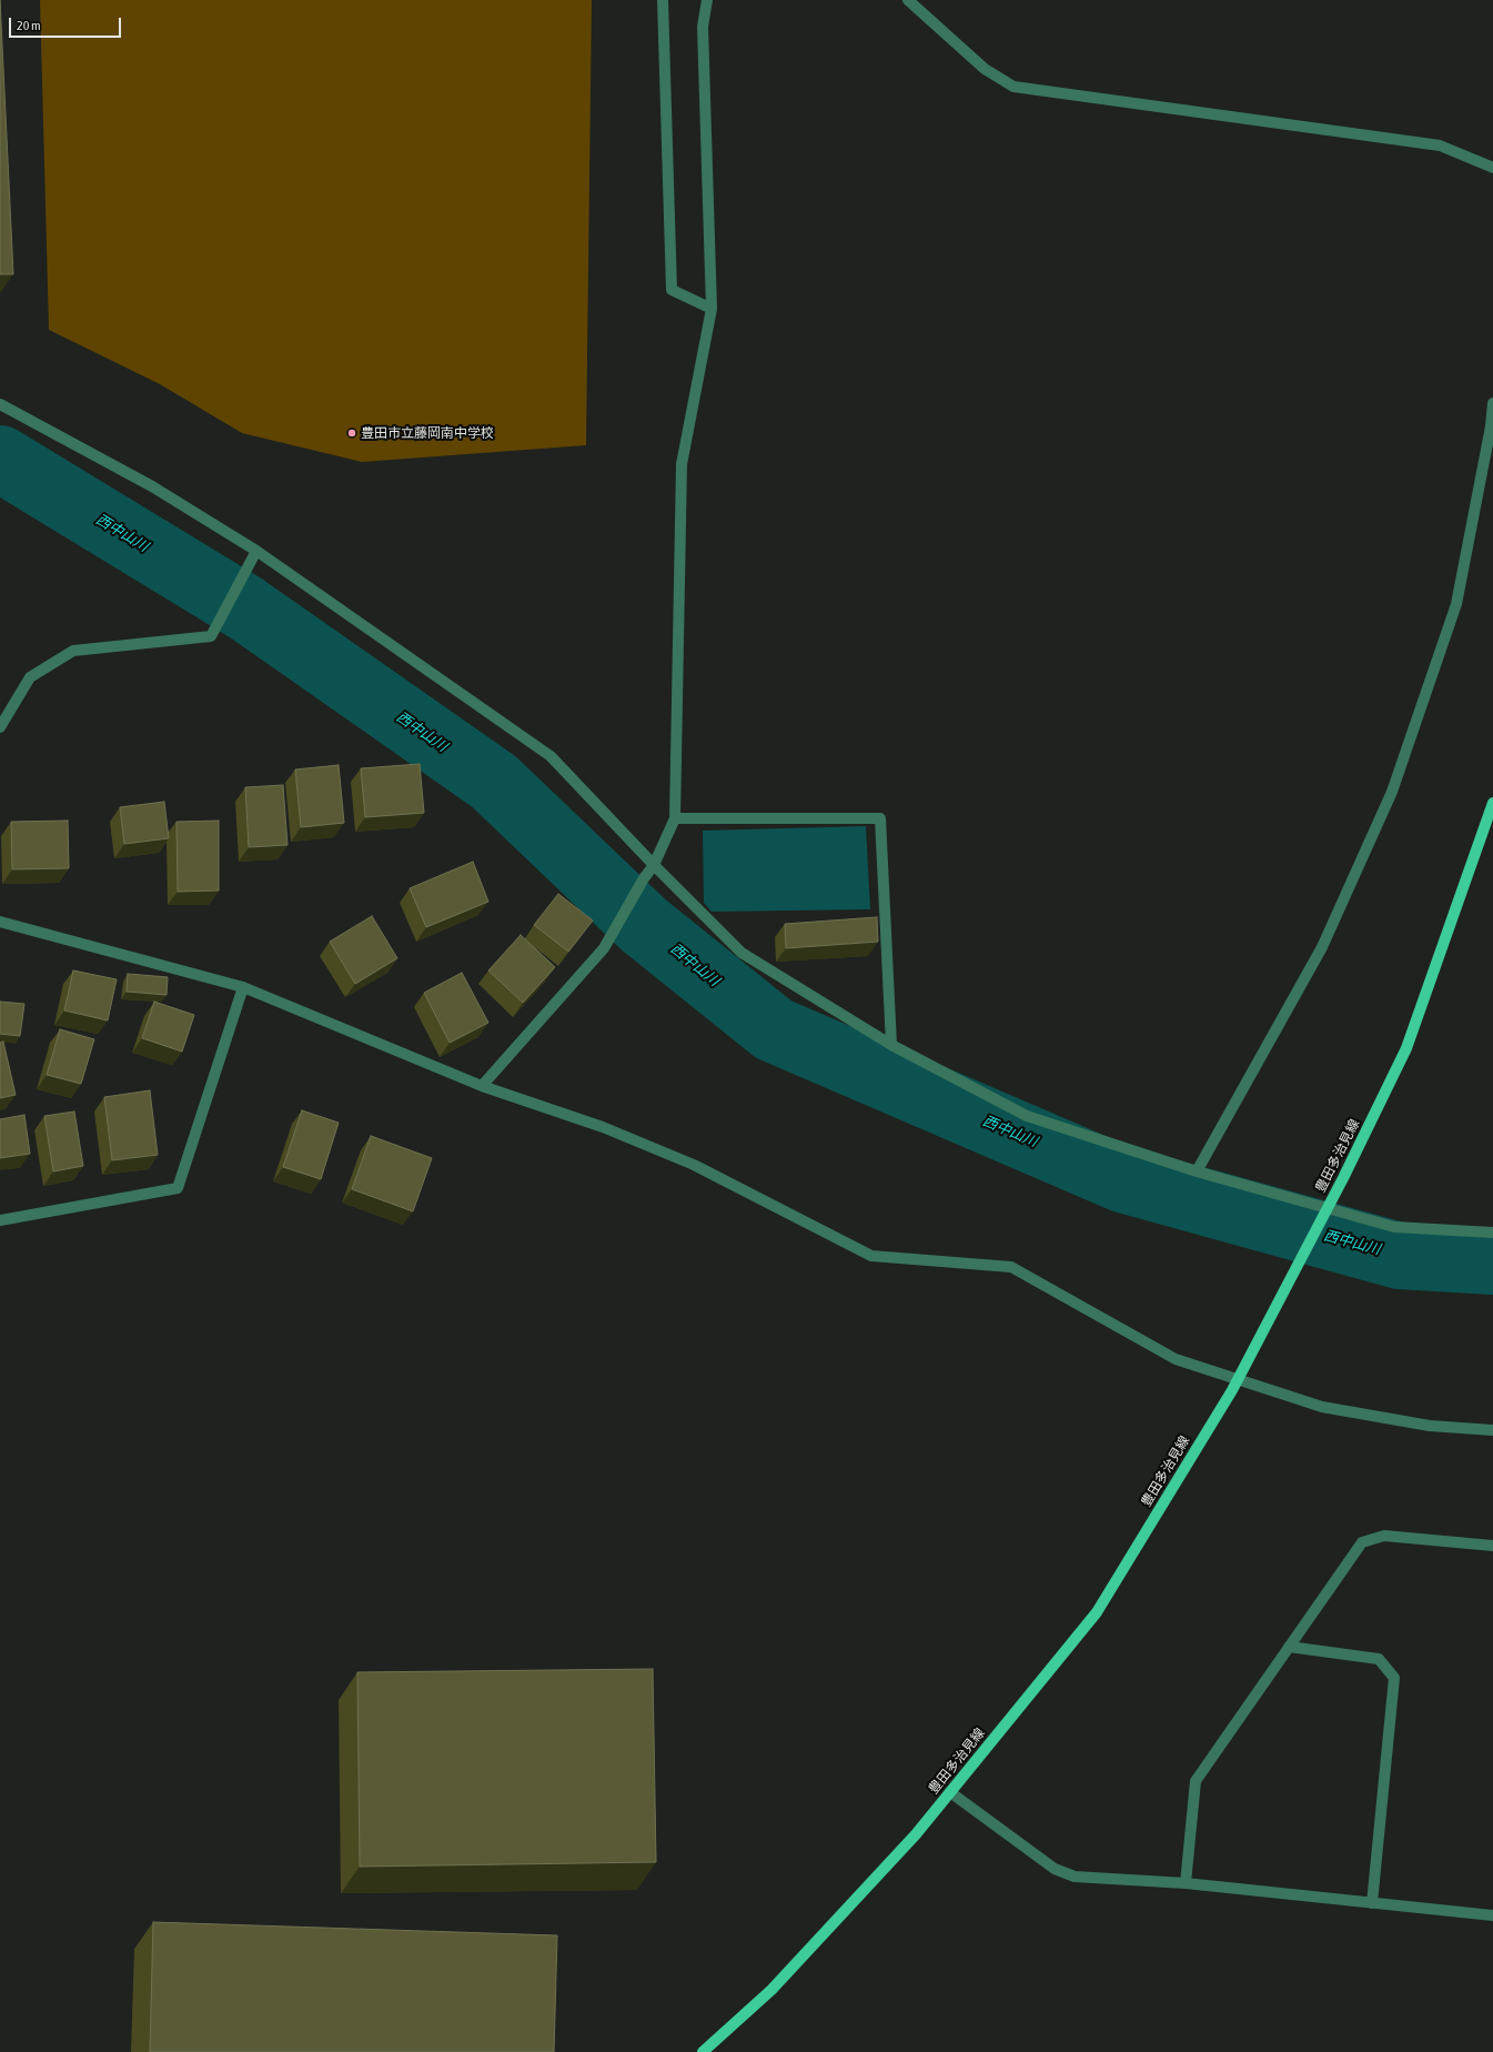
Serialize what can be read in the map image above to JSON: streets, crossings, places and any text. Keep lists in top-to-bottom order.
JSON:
{
  "streets": {
    "main road": ["豊田多治見線"]
  },
  "water": ["西中山川"],
  "places": ["豊田市立藤岡南中学校"],
  "scale_bar": "20 m"
}
